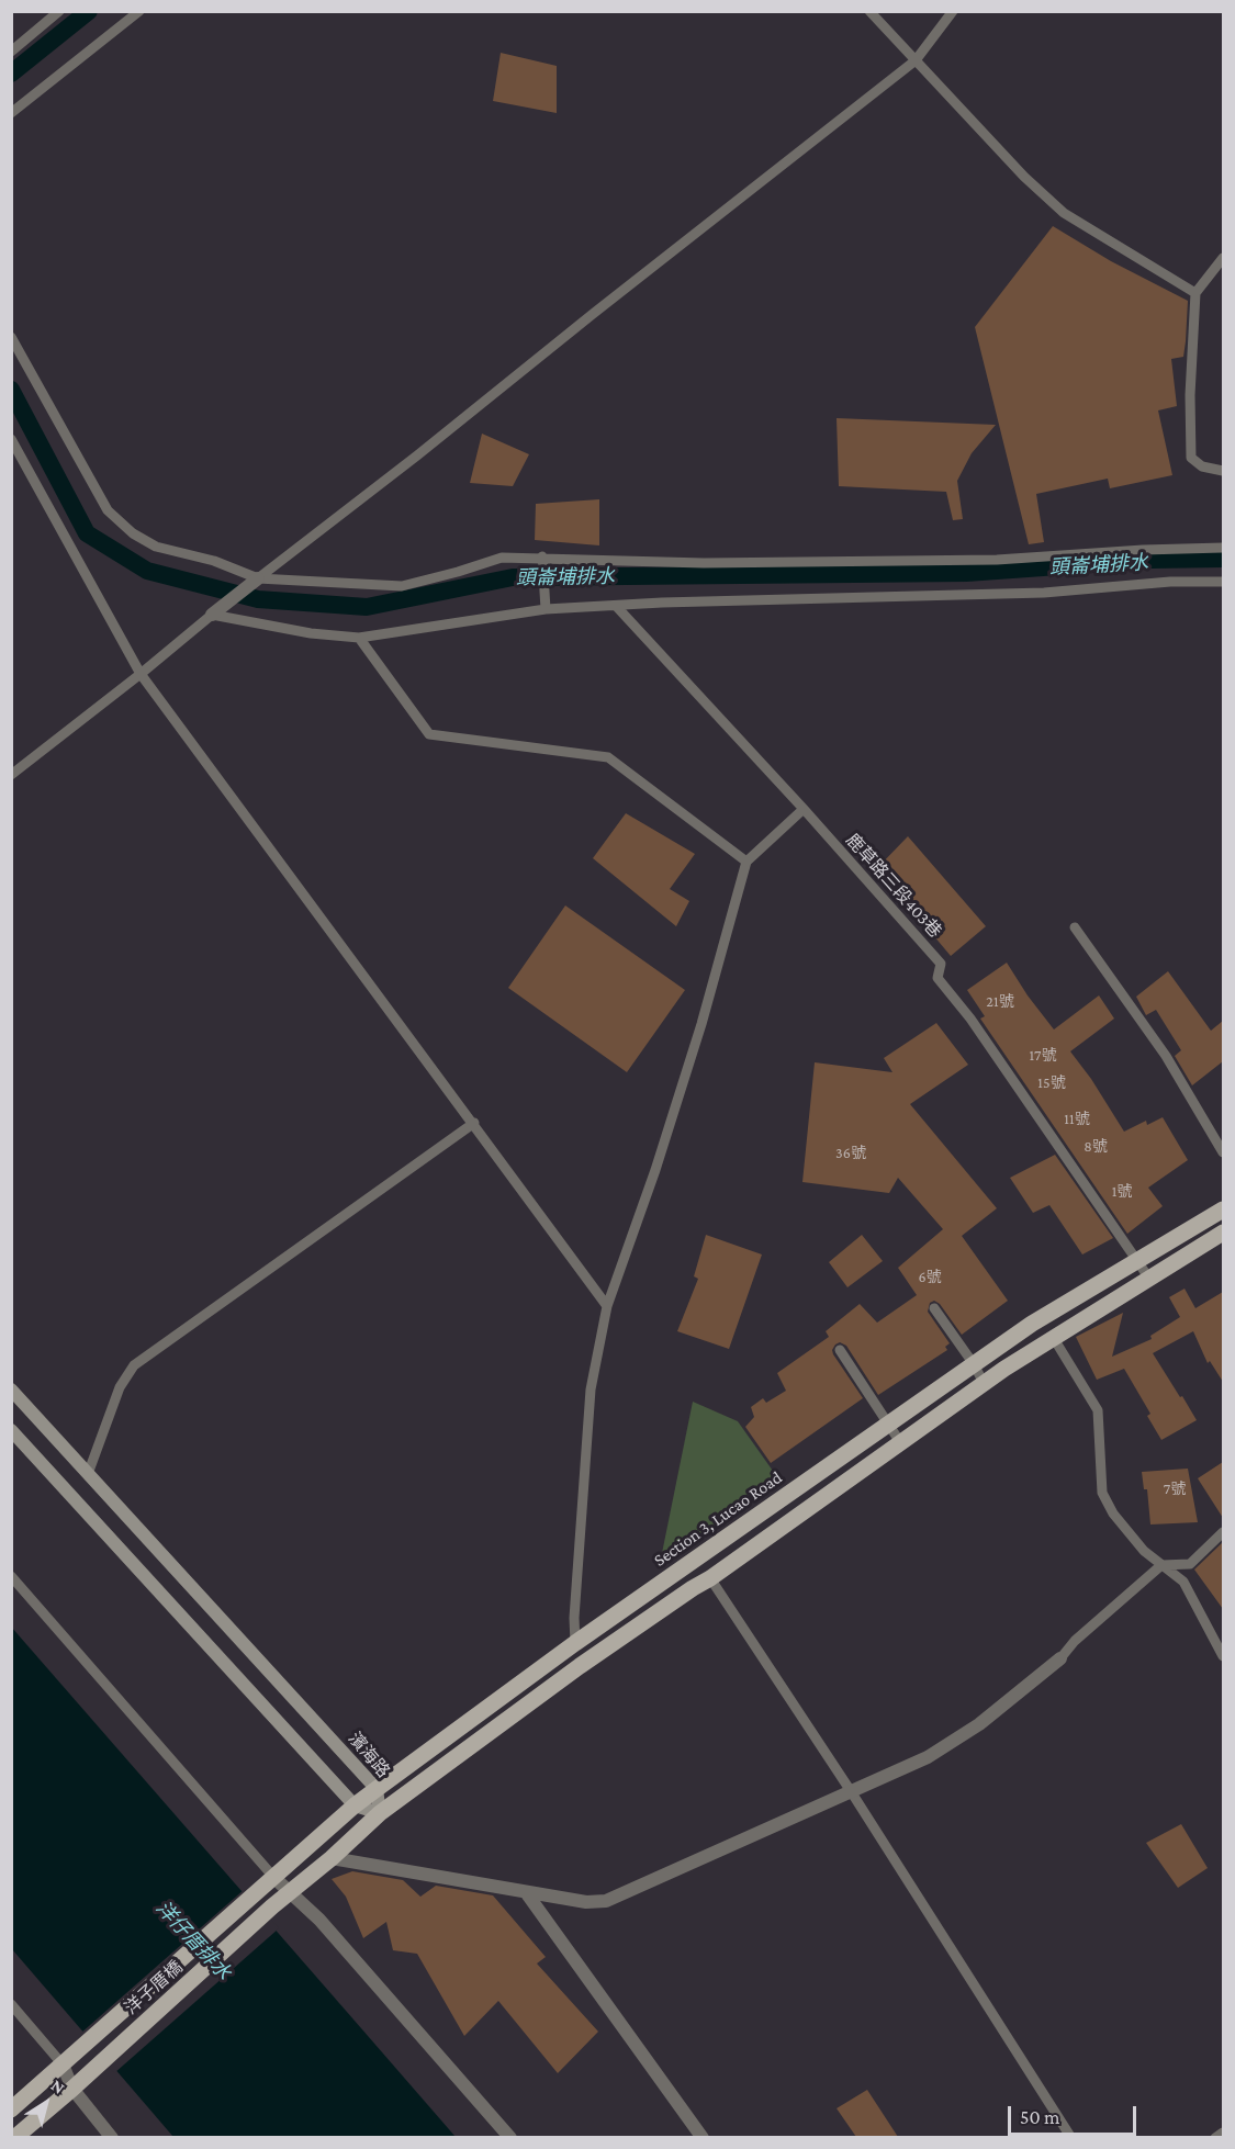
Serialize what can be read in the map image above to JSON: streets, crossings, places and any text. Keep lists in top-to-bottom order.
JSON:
{
  "streets": {
    "main road": ["Section 3, Lucao Road", "洋子厝橋"],
    "street": ["濱海路"],
    "lane": ["鹿草路三段403巷"]
  },
  "crossings": [
    ["鹿草路三段403巷", "Section 3, Lucao Road"],
    ["Section 3, Lucao Road", "濱海路"],
    ["Section 3, Lucao Road", "洋子厝橋"]
  ],
  "water": ["頭崙埔排水", "洋仔厝排水"],
  "house_numbers": [
    "21號",
    "17號",
    "15號",
    "11號",
    "8號",
    "36號",
    "1號",
    "6號",
    "7號"
  ],
  "scale_bar": "50 m",
  "north": "top right"
}
